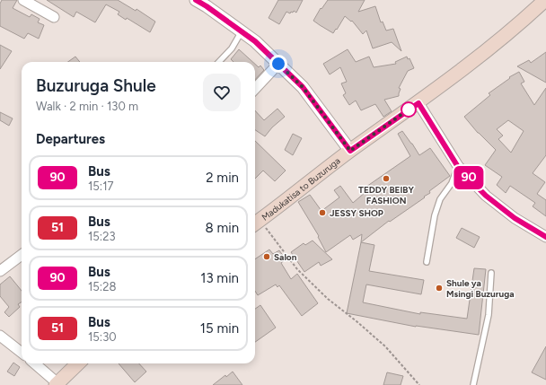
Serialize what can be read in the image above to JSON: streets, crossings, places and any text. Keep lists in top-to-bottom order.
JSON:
{
  "streets": {
    "main road": ["Madukatisa to Buzuruga"]
  },
  "places": [
    "TEDDY BEIBY FASHION",
    "JESSY SHOP",
    "Salon",
    "Shule ya Msingi Buzuruga"
  ],
  "lines": ["bus line 90"],
  "page": {
    "on_map": "90",
    "heading": [
      ["Buzuruga Shule", "Walk · 2 min · 130 m"],
      "Departures"
    ],
    "list": [
      {
        "mark": "90",
        "name": "Bus",
        "note": "15:17",
        "value": "2 min"
      },
      {
        "mark": "51",
        "name": "Bus",
        "note": "15:23",
        "value": "8 min"
      },
      {
        "mark": "90",
        "name": "Bus",
        "note": "15:28",
        "value": "13 min"
      },
      {
        "mark": "51",
        "name": "Bus",
        "note": "15:30",
        "value": "15 min"
      }
    ]
  }
}
